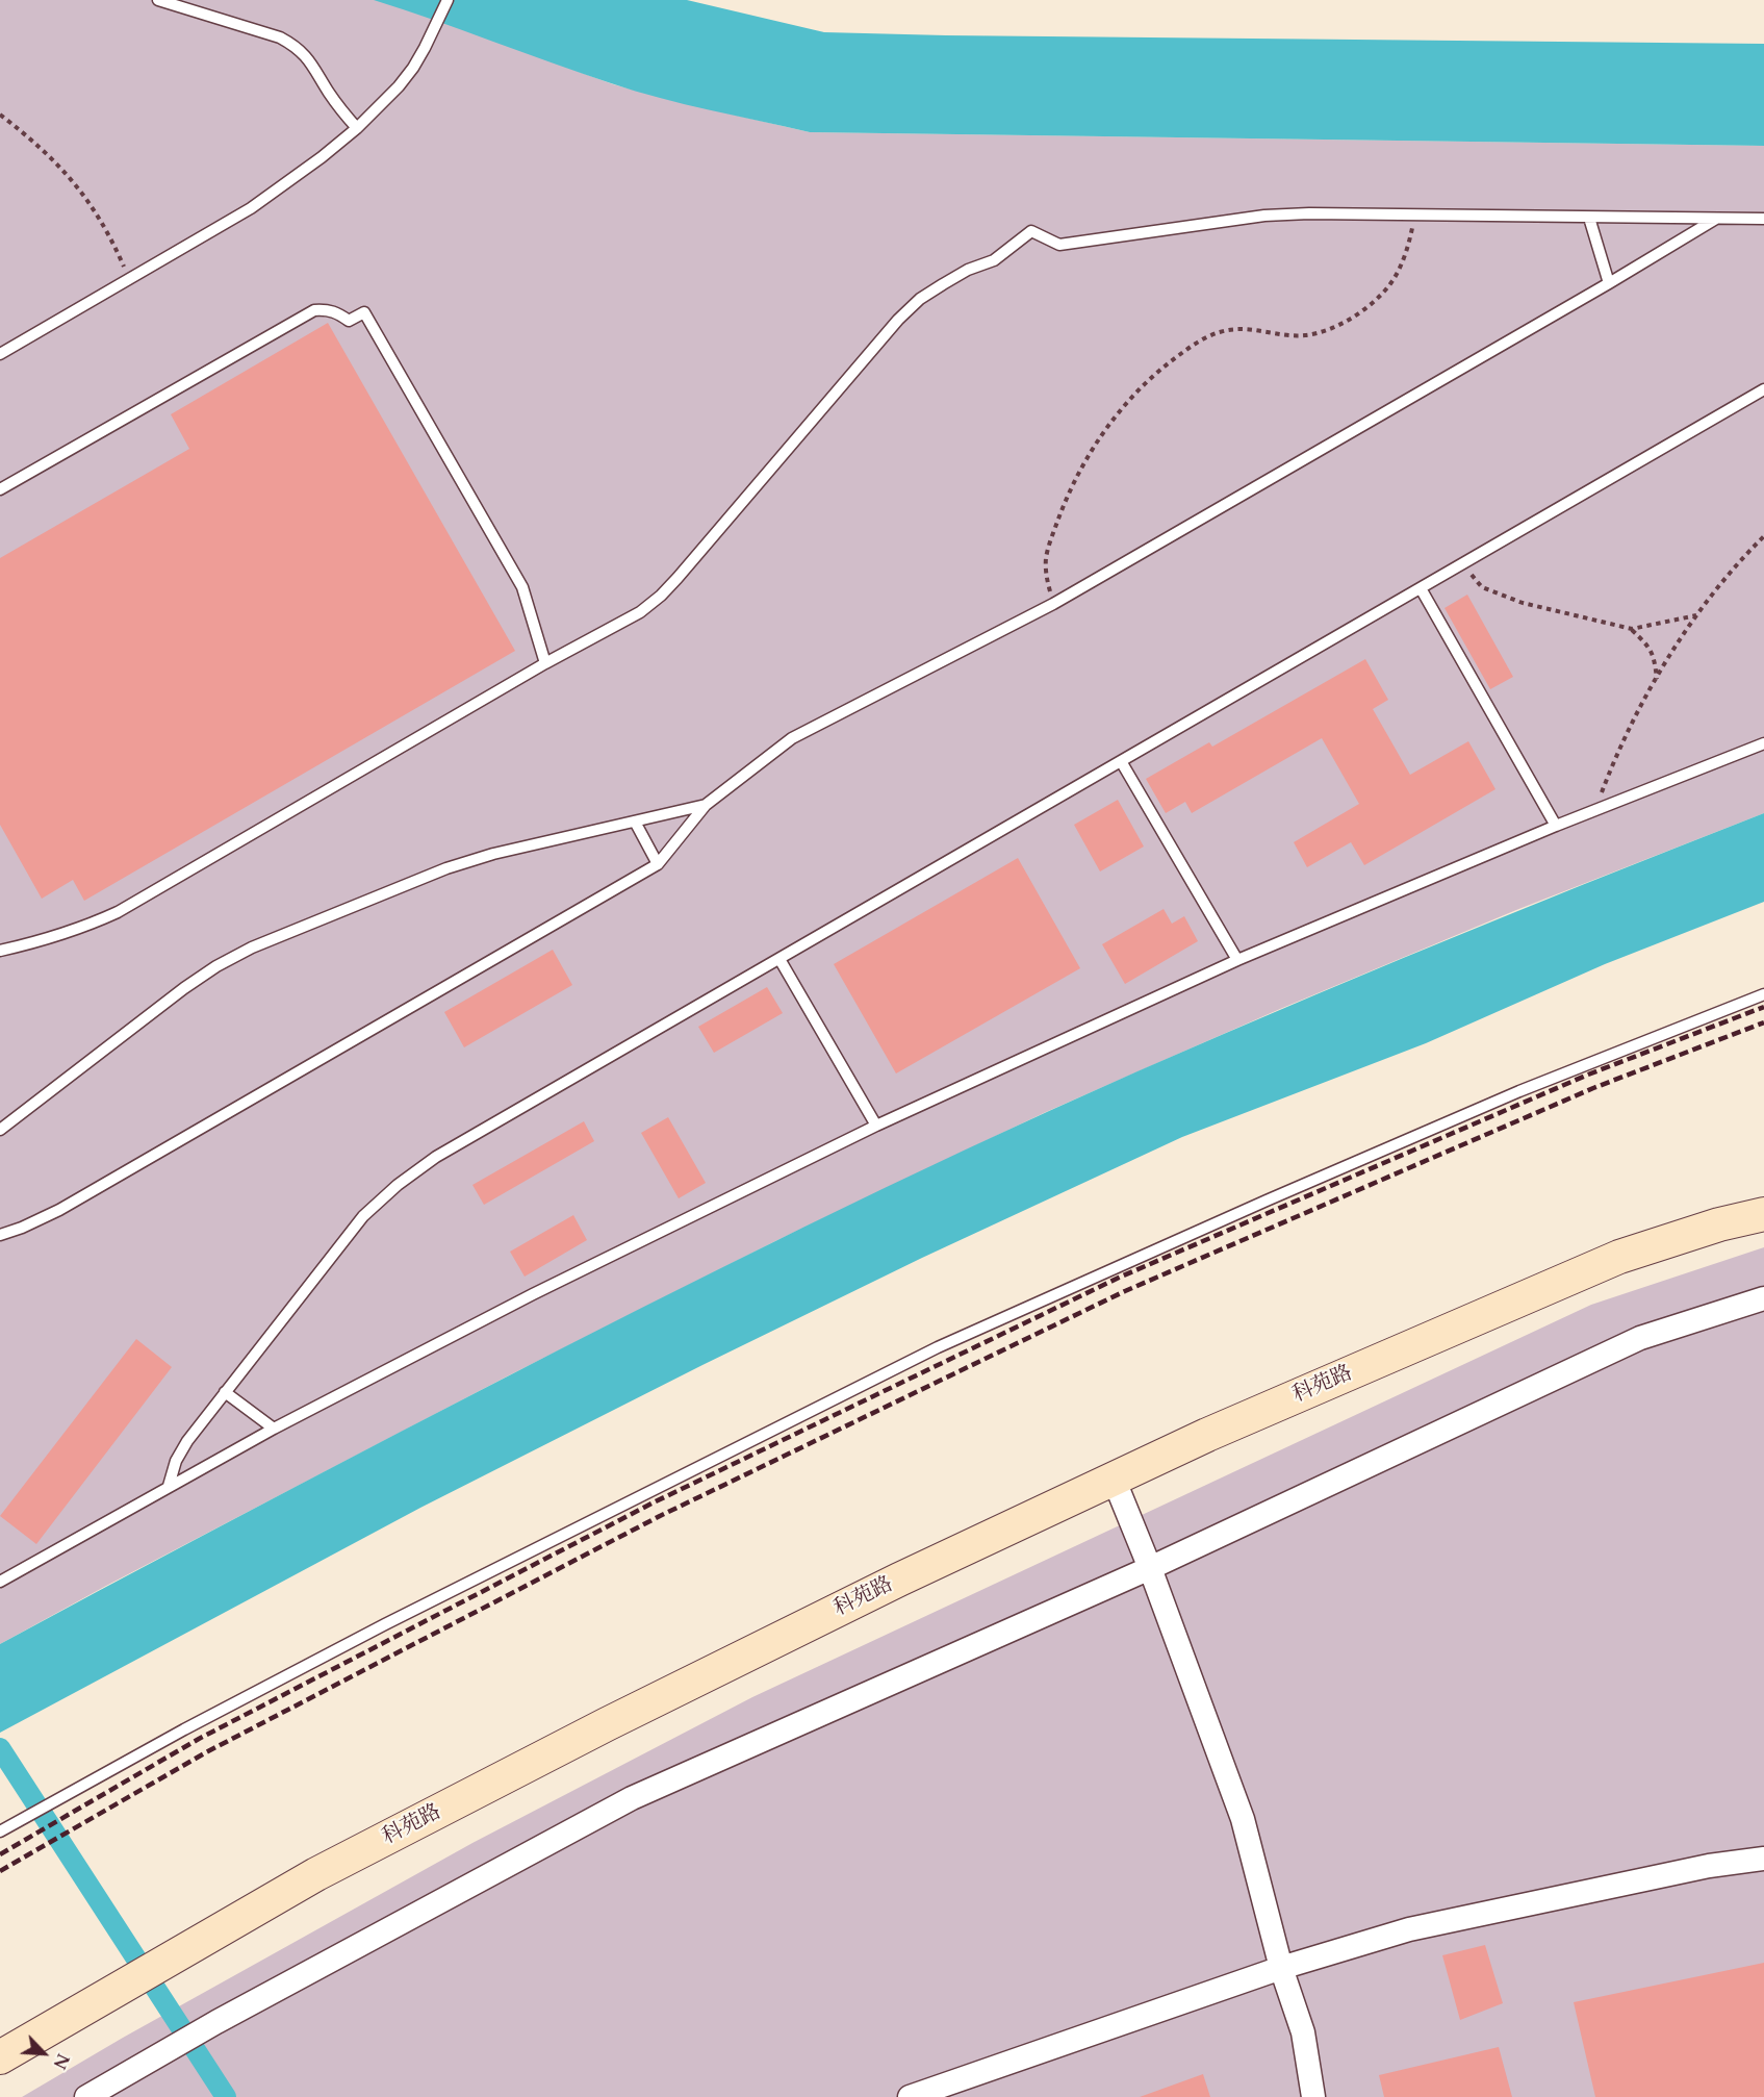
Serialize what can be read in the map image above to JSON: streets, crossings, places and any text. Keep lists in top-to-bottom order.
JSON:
{
  "streets": {
    "street": ["科苑路"]
  },
  "north": "bottom right"
}
